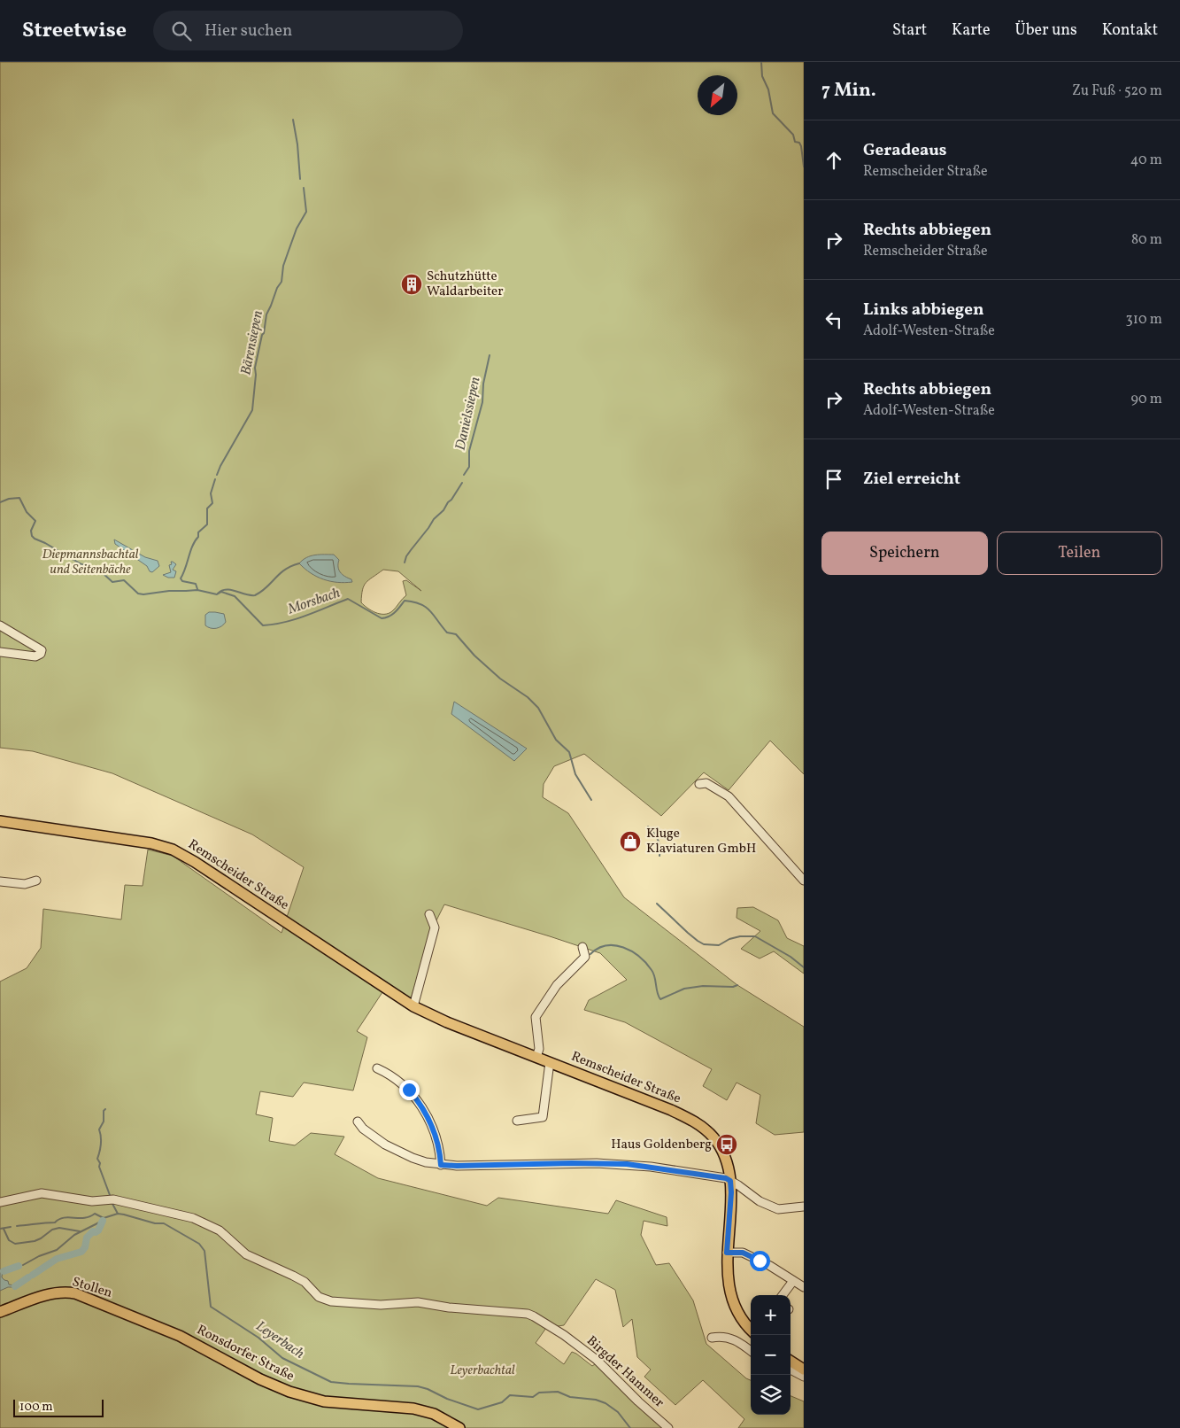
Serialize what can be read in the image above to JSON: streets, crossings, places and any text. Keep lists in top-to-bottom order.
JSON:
{
  "streets": {
    "main road": ["Remscheider Straße", "Stollen", "Ronsdorfer Straße"],
    "street": ["Birgder Hammer"]
  },
  "crossings": [
    ["Stollen", "Ronsdorfer Straße"]
  ],
  "water": [
    "Bärensiepen",
    "Danielssiepen",
    "Morsbach",
    "Leyerbach"
  ],
  "parks": ["Diepmannsbachtal und Seitenbäche", "Leyerbachtal"],
  "places": {
    "building": ["Schutzhütte Waldarbeiter"],
    "shop": ["Kluge Klaviaturen GmbH"],
    "bus stop": ["Haus Goldenberg"]
  },
  "scale_bar": "100 m",
  "north": "bottom left",
  "page": {
    "header": "Streetwise",
    "search": "Hier suchen",
    "nav": [
      "Start",
      "Karte",
      "Über uns",
      "Kontakt"
    ],
    "heading": ["7 Min.", "Zu Fuß · 520 m"],
    "list": [
      ["Geradeaus", "Remscheider Straße", "40 m"],
      ["Rechts abbiegen", "Remscheider Straße", "80 m"],
      ["Links abbiegen", "Adolf-Westen-Straße", "310 m"],
      ["Rechts abbiegen", "Adolf-Westen-Straße", "90 m"],
      "Ziel erreicht"
    ],
    "buttons": ["Speichern", "Teilen"],
    "map_buttons": ["+", "−"],
    "scale": "100 m"
  }
}
